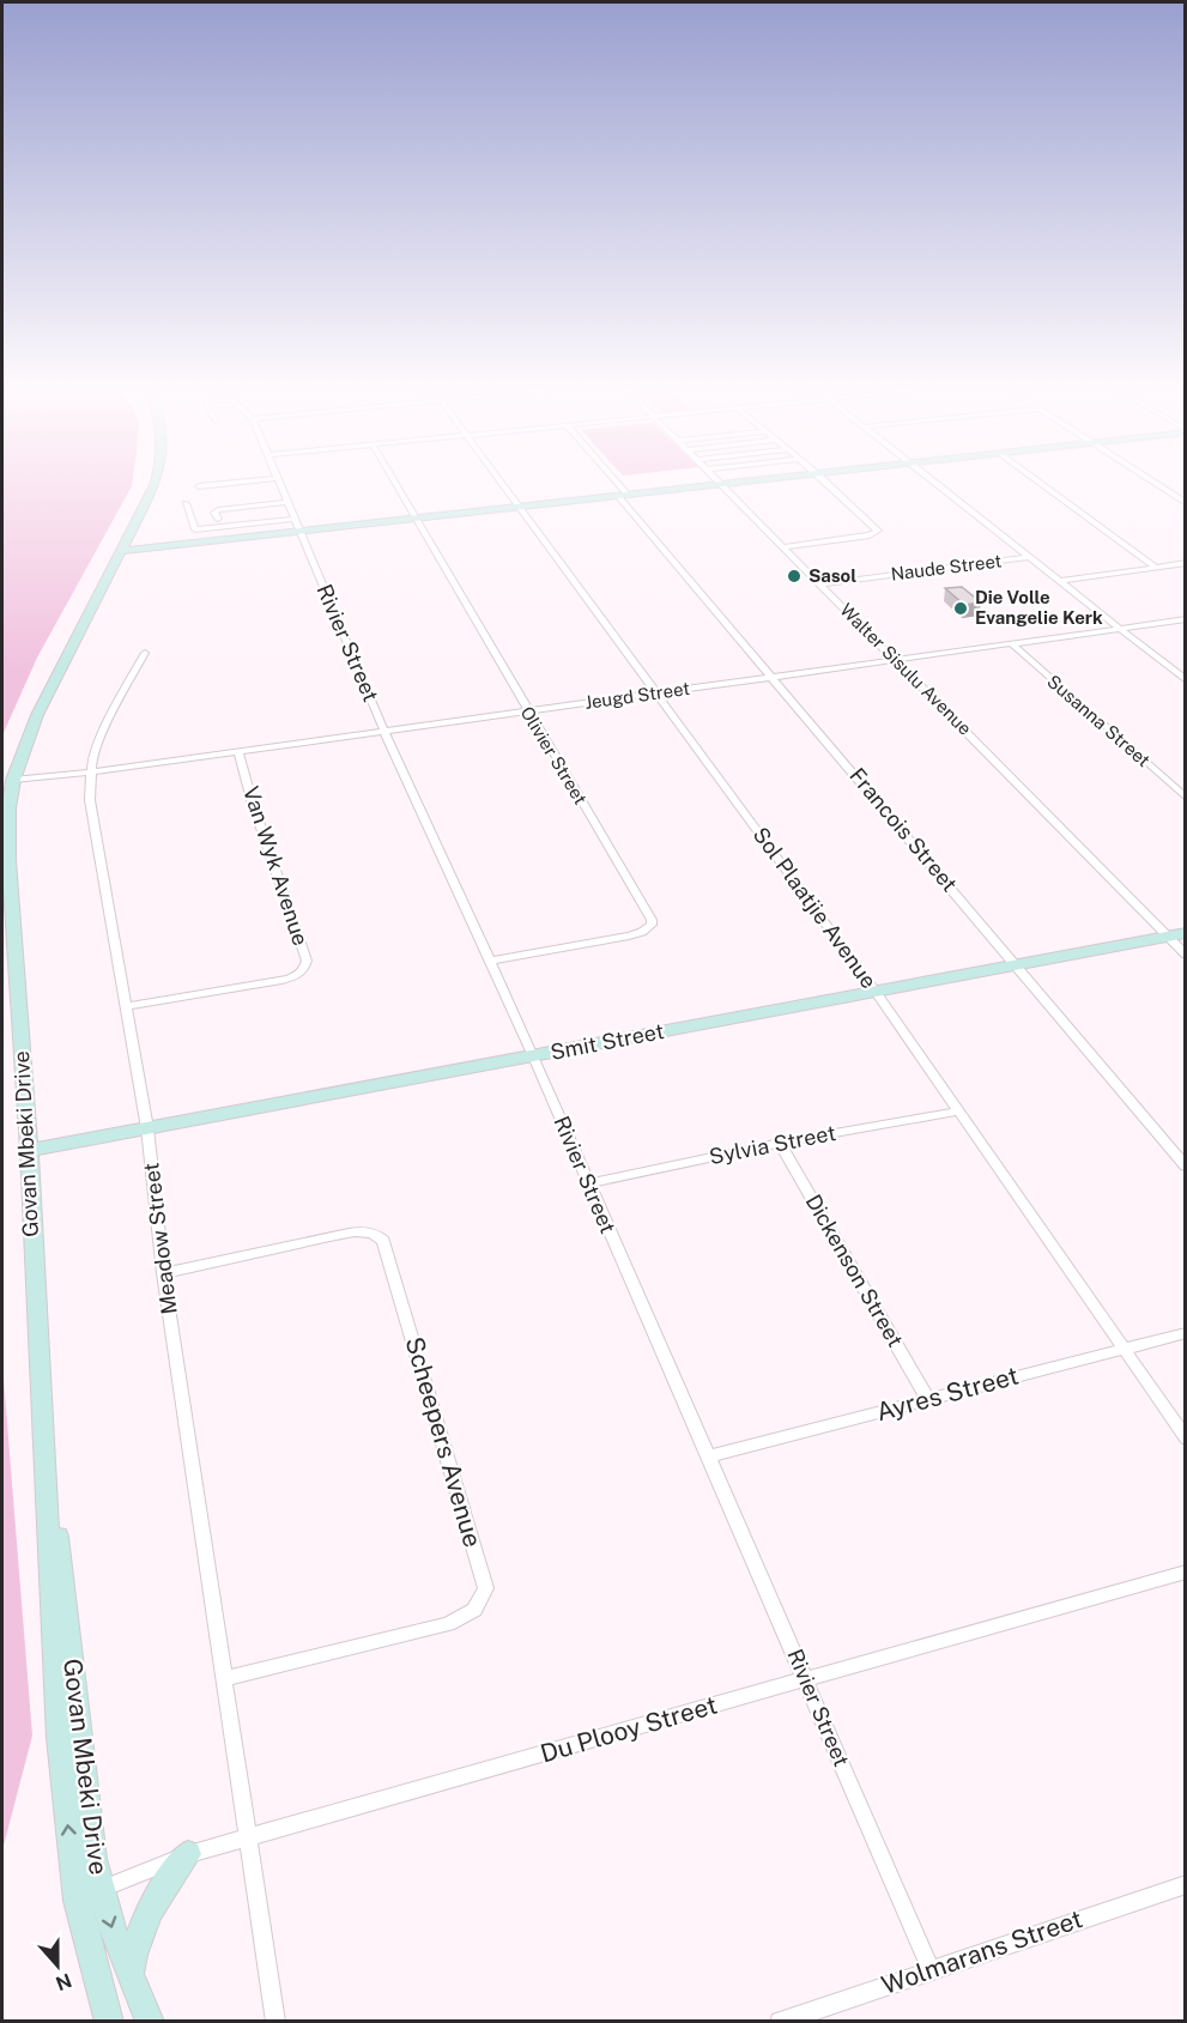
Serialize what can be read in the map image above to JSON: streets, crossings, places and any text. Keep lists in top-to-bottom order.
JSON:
{
  "streets": {
    "main road": ["Smit Street", "Govan Mbeki Drive"],
    "street": [
      "Naude Street",
      "Rivier Street",
      "Walter Sisulu Avenue",
      "Jeugd Street",
      "Susanna Street",
      "Olivier Street",
      "Francois Street",
      "Van Wyk Avenue",
      "Sol Plaatjie Avenue",
      "Sylvia Street",
      "Meadow Street",
      "Dickenson Street",
      "Ayres Street",
      "Scheepers Avenue",
      "Du Plooy Street",
      "Wolmarans Street"
    ]
  },
  "crossings": [
    ["Naude Street", "Walter Sisulu Avenue"],
    ["Rivier Street", "Jeugd Street"],
    ["Rivier Street", "Olivier Street"],
    ["Rivier Street", "Smit Street"],
    ["Rivier Street", "Sylvia Street"],
    ["Rivier Street", "Ayres Street"],
    ["Rivier Street", "Du Plooy Street"],
    ["Rivier Street", "Wolmarans Street"],
    ["Walter Sisulu Avenue", "Jeugd Street"],
    ["Walter Sisulu Avenue", "Smit Street"],
    ["Jeugd Street", "Susanna Street"],
    ["Jeugd Street", "Olivier Street"],
    ["Jeugd Street", "Francois Street"],
    ["Jeugd Street", "Van Wyk Avenue"],
    ["Jeugd Street", "Sol Plaatjie Avenue"],
    ["Jeugd Street", "Govan Mbeki Drive"],
    ["Jeugd Street", "Meadow Street"],
    ["Francois Street", "Smit Street"],
    ["Van Wyk Avenue", "Meadow Street"],
    ["Sol Plaatjie Avenue", "Smit Street"],
    ["Sol Plaatjie Avenue", "Sylvia Street"],
    ["Sol Plaatjie Avenue", "Ayres Street"],
    ["Smit Street", "Govan Mbeki Drive"],
    ["Smit Street", "Meadow Street"],
    ["Govan Mbeki Drive", "Du Plooy Street"],
    ["Sylvia Street", "Dickenson Street"],
    ["Meadow Street", "Scheepers Avenue"],
    ["Meadow Street", "Du Plooy Street"],
    ["Dickenson Street", "Ayres Street"]
  ],
  "places": ["Sasol", "Die Volle Evangelie Kerk"],
  "north": "bottom"
}
